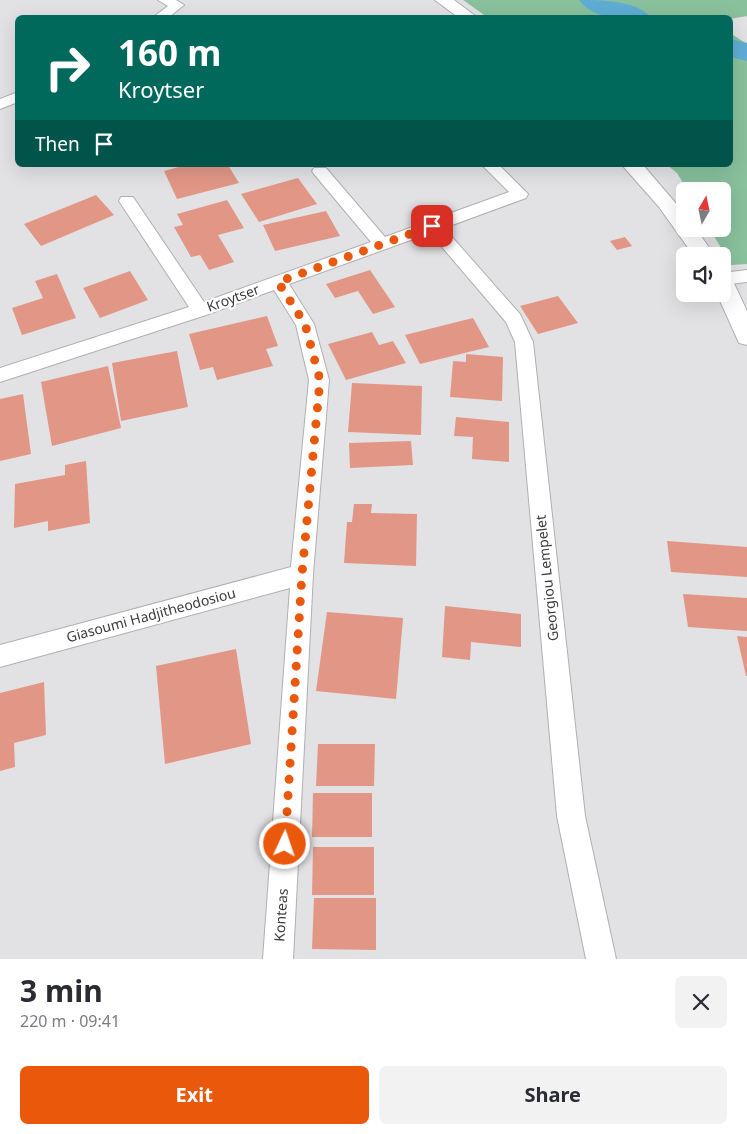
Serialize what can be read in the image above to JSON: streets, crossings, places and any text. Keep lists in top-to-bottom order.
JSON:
{
  "streets": {
    "street": [
      "Kroytser",
      "Georgiou Lempelet",
      "Giasoumi Hadjitheodosiou",
      "Konteas"
    ]
  },
  "crossings": [
    ["Kroytser", "Georgiou Lempelet"],
    ["Kroytser", "Konteas"],
    ["Giasoumi Hadjitheodosiou", "Konteas"]
  ],
  "north": "top",
  "page": {
    "turn": ["160 m", "Kroytser"],
    "then": "Then",
    "heading": ["3 min", "220 m · 09:41"],
    "buttons": ["Exit", "Share"]
  }
}
